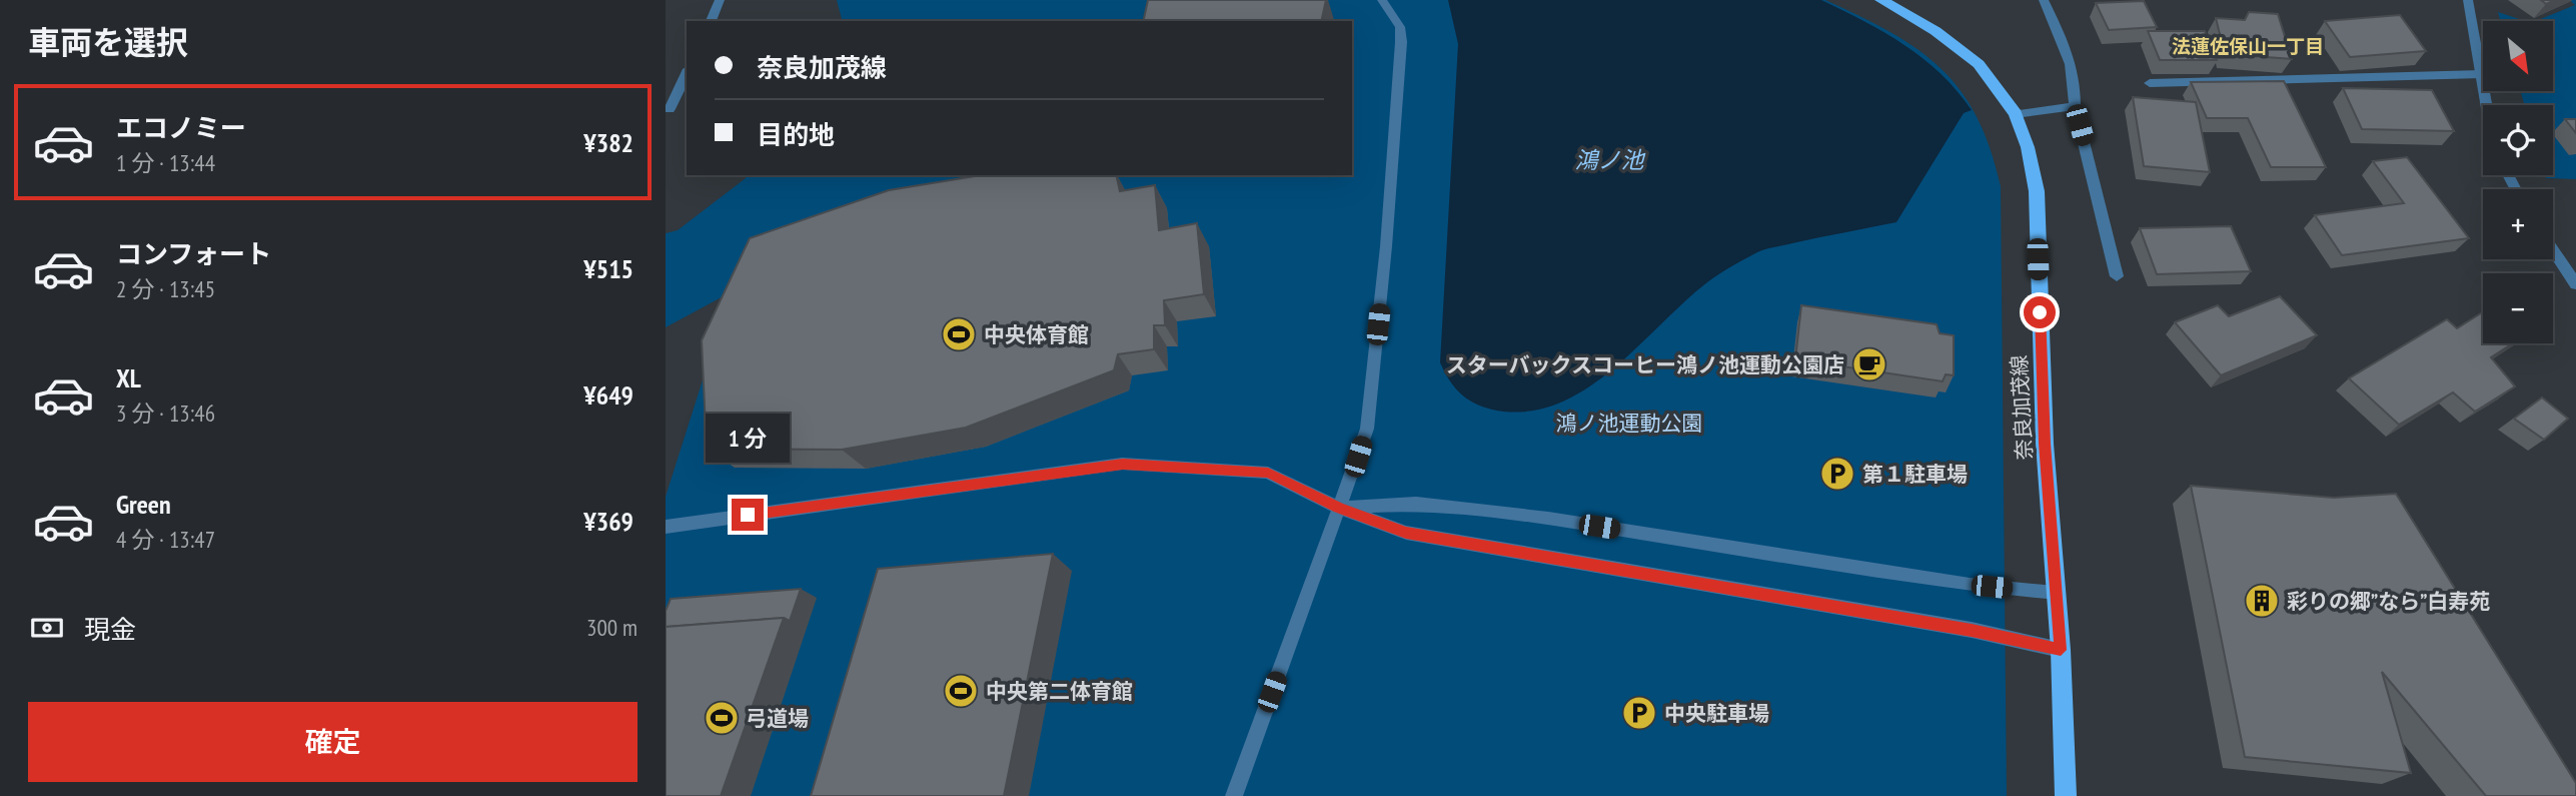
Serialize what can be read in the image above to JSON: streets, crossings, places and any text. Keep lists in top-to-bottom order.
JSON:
{
  "streets": {
    "main road": ["奈良加茂線"]
  },
  "districts": ["法蓮佐保山一丁目"],
  "water": ["鴻ノ池"],
  "parks": ["鴻ノ池運動公園"],
  "places": {
    "sports": ["中央体育館", "中央第二体育館", "弓道場"],
    "cafe": ["スターバックスコーヒー鴻ノ池運動公園店"],
    "parking": ["第１駐車場", "中央駐車場"],
    "building": ["彩りの郷”なら”白寿苑"]
  },
  "north": "bottom right",
  "page": {
    "heading": "車両を選択",
    "map_buttons": ["+", "−"],
    "banner": ["奈良加茂線", "目的地"],
    "list": [
      {
        "name": "エコノミー",
        "note": "1 分 · 13:44",
        "value": "¥382"
      },
      {
        "name": "コンフォート",
        "note": "2 分 · 13:45",
        "value": "¥515"
      },
      {
        "name": "XL",
        "note": "3 分 · 13:46",
        "value": "¥649"
      },
      {
        "name": "Green",
        "note": "4 分 · 13:47",
        "value": "¥369"
      }
    ],
    "bubble": "1 分",
    "pay": ["現金", "300 m"],
    "buttons": "確定"
  }
}
